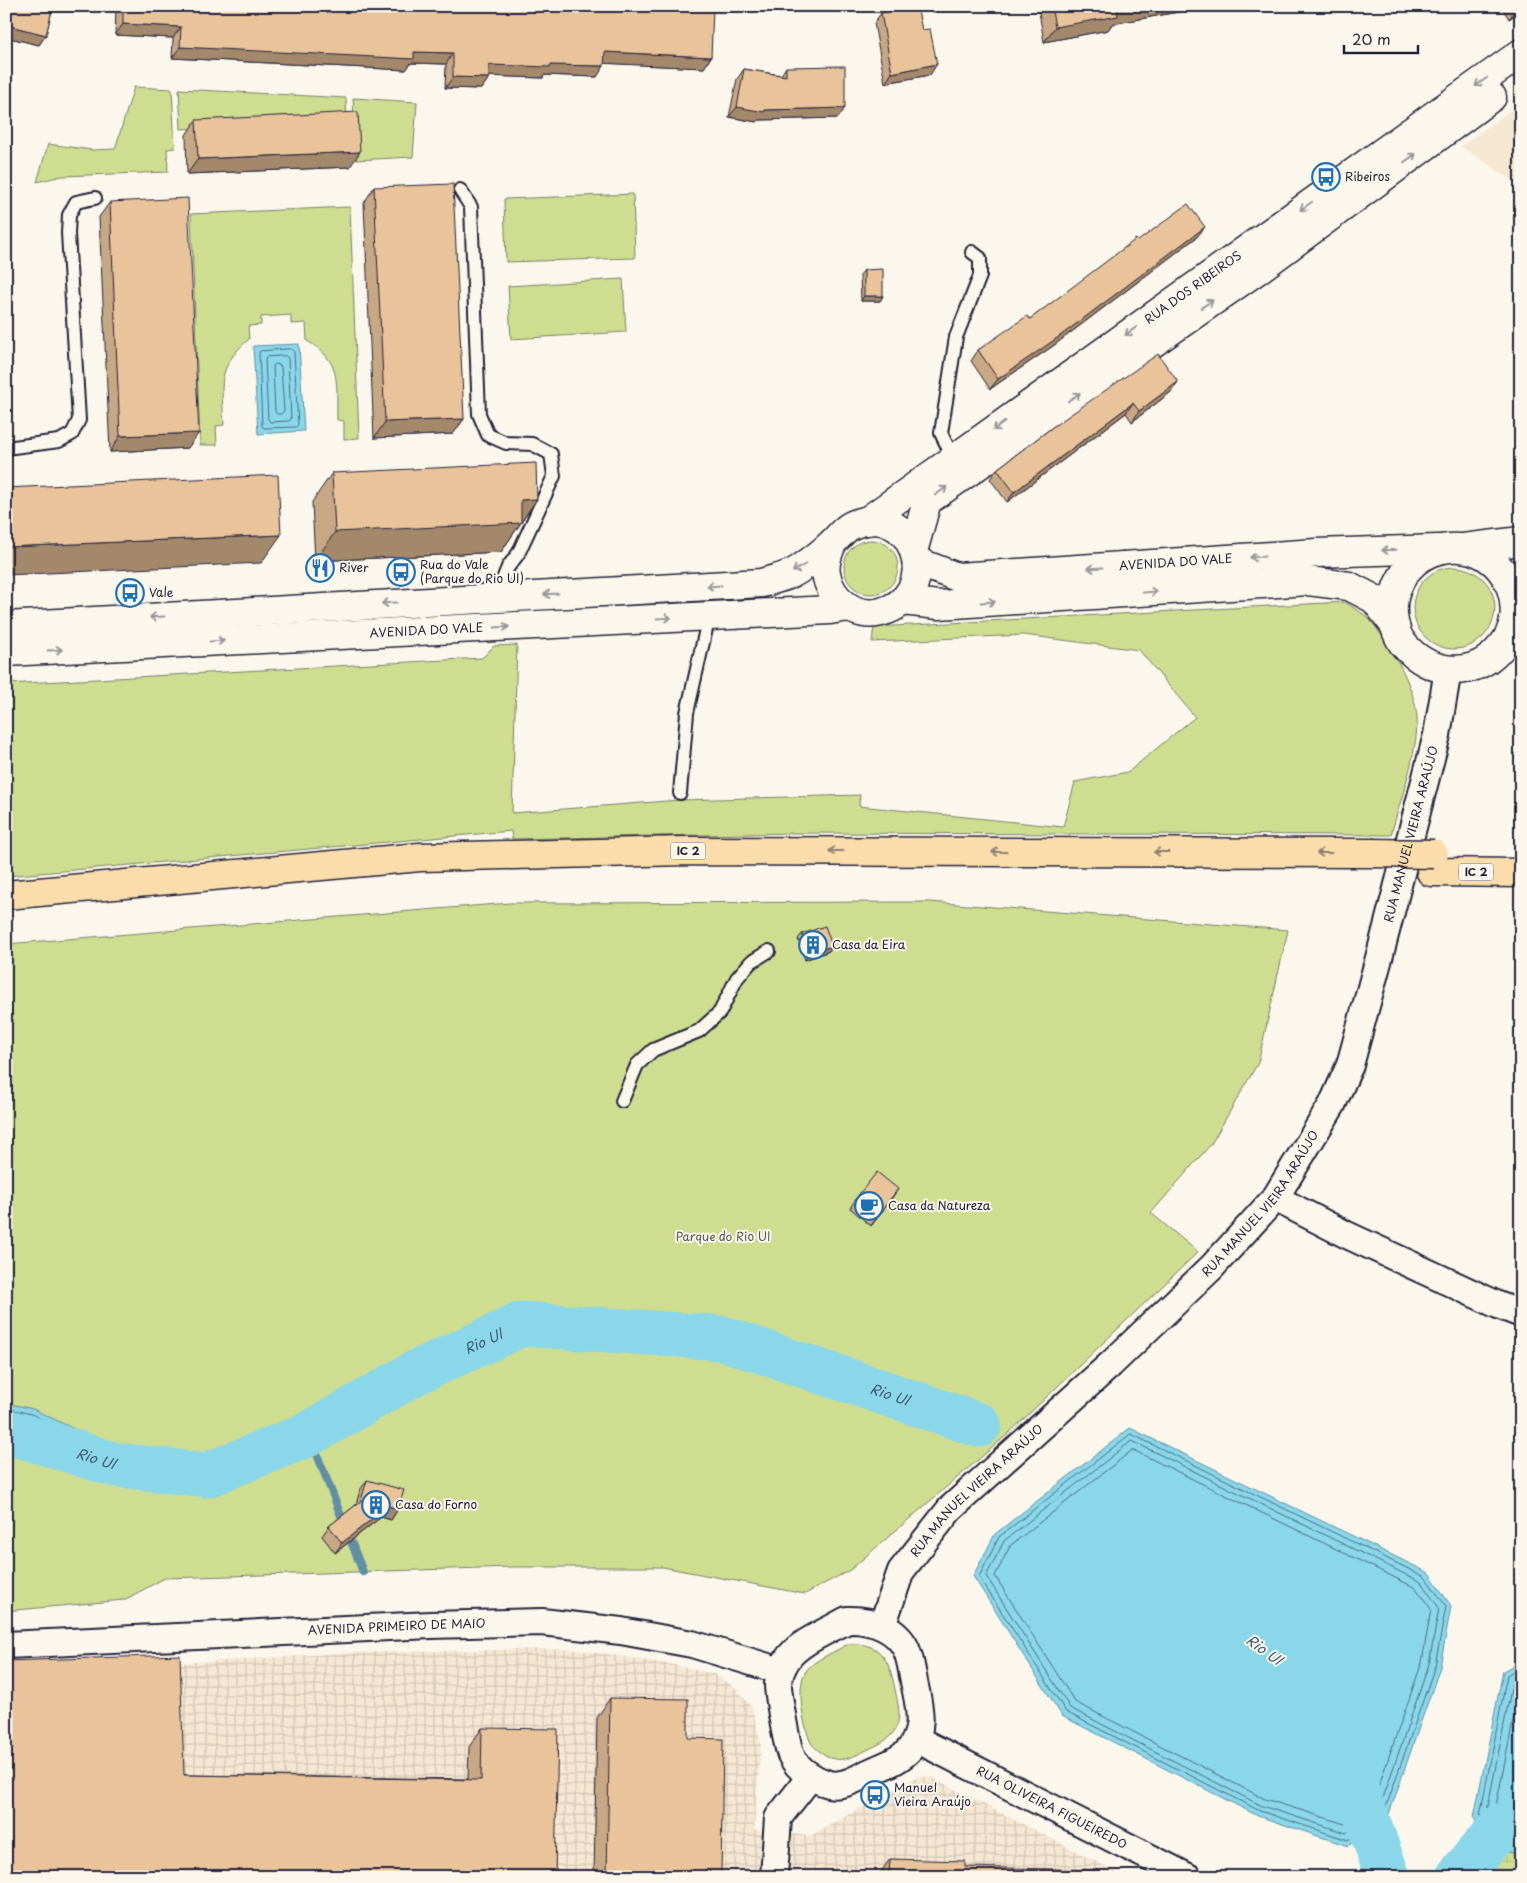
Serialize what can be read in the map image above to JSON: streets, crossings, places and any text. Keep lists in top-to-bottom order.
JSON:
{
  "streets": {
    "highway": ["IC 2"],
    "main road": ["RUA DOS RIBEIROS", "AVENIDA DO VALE"],
    "street": ["RUA MANUEL VIEIRA ARAÚJO", "AVENIDA PRIMEIRO DE MAIO", "RUA OLIVEIRA FIGUEIREDO"]
  },
  "crossings": [
    ["RUA DOS RIBEIROS", "AVENIDA DO VALE"],
    ["AVENIDA DO VALE", "RUA MANUEL VIEIRA ARAÚJO"],
    ["RUA MANUEL VIEIRA ARAÚJO", "AVENIDA PRIMEIRO DE MAIO"],
    ["RUA MANUEL VIEIRA ARAÚJO", "RUA OLIVEIRA FIGUEIREDO"],
    ["AVENIDA PRIMEIRO DE MAIO", "RUA OLIVEIRA FIGUEIREDO"]
  ],
  "water": ["Rio Ul"],
  "parks": ["Parque do Rio Ul"],
  "places": {
    "bus stop": [
      "Ribeiros",
      "Rua do Vale (Parque do Rio Ul)",
      "Vale",
      "Manuel Vieira Araújo"
    ],
    "restaurant": ["River"],
    "building": ["Casa da Eira", "Casa do Forno"],
    "cafe": ["Casa da Natureza"]
  },
  "scale_bar": "20 m"
}
